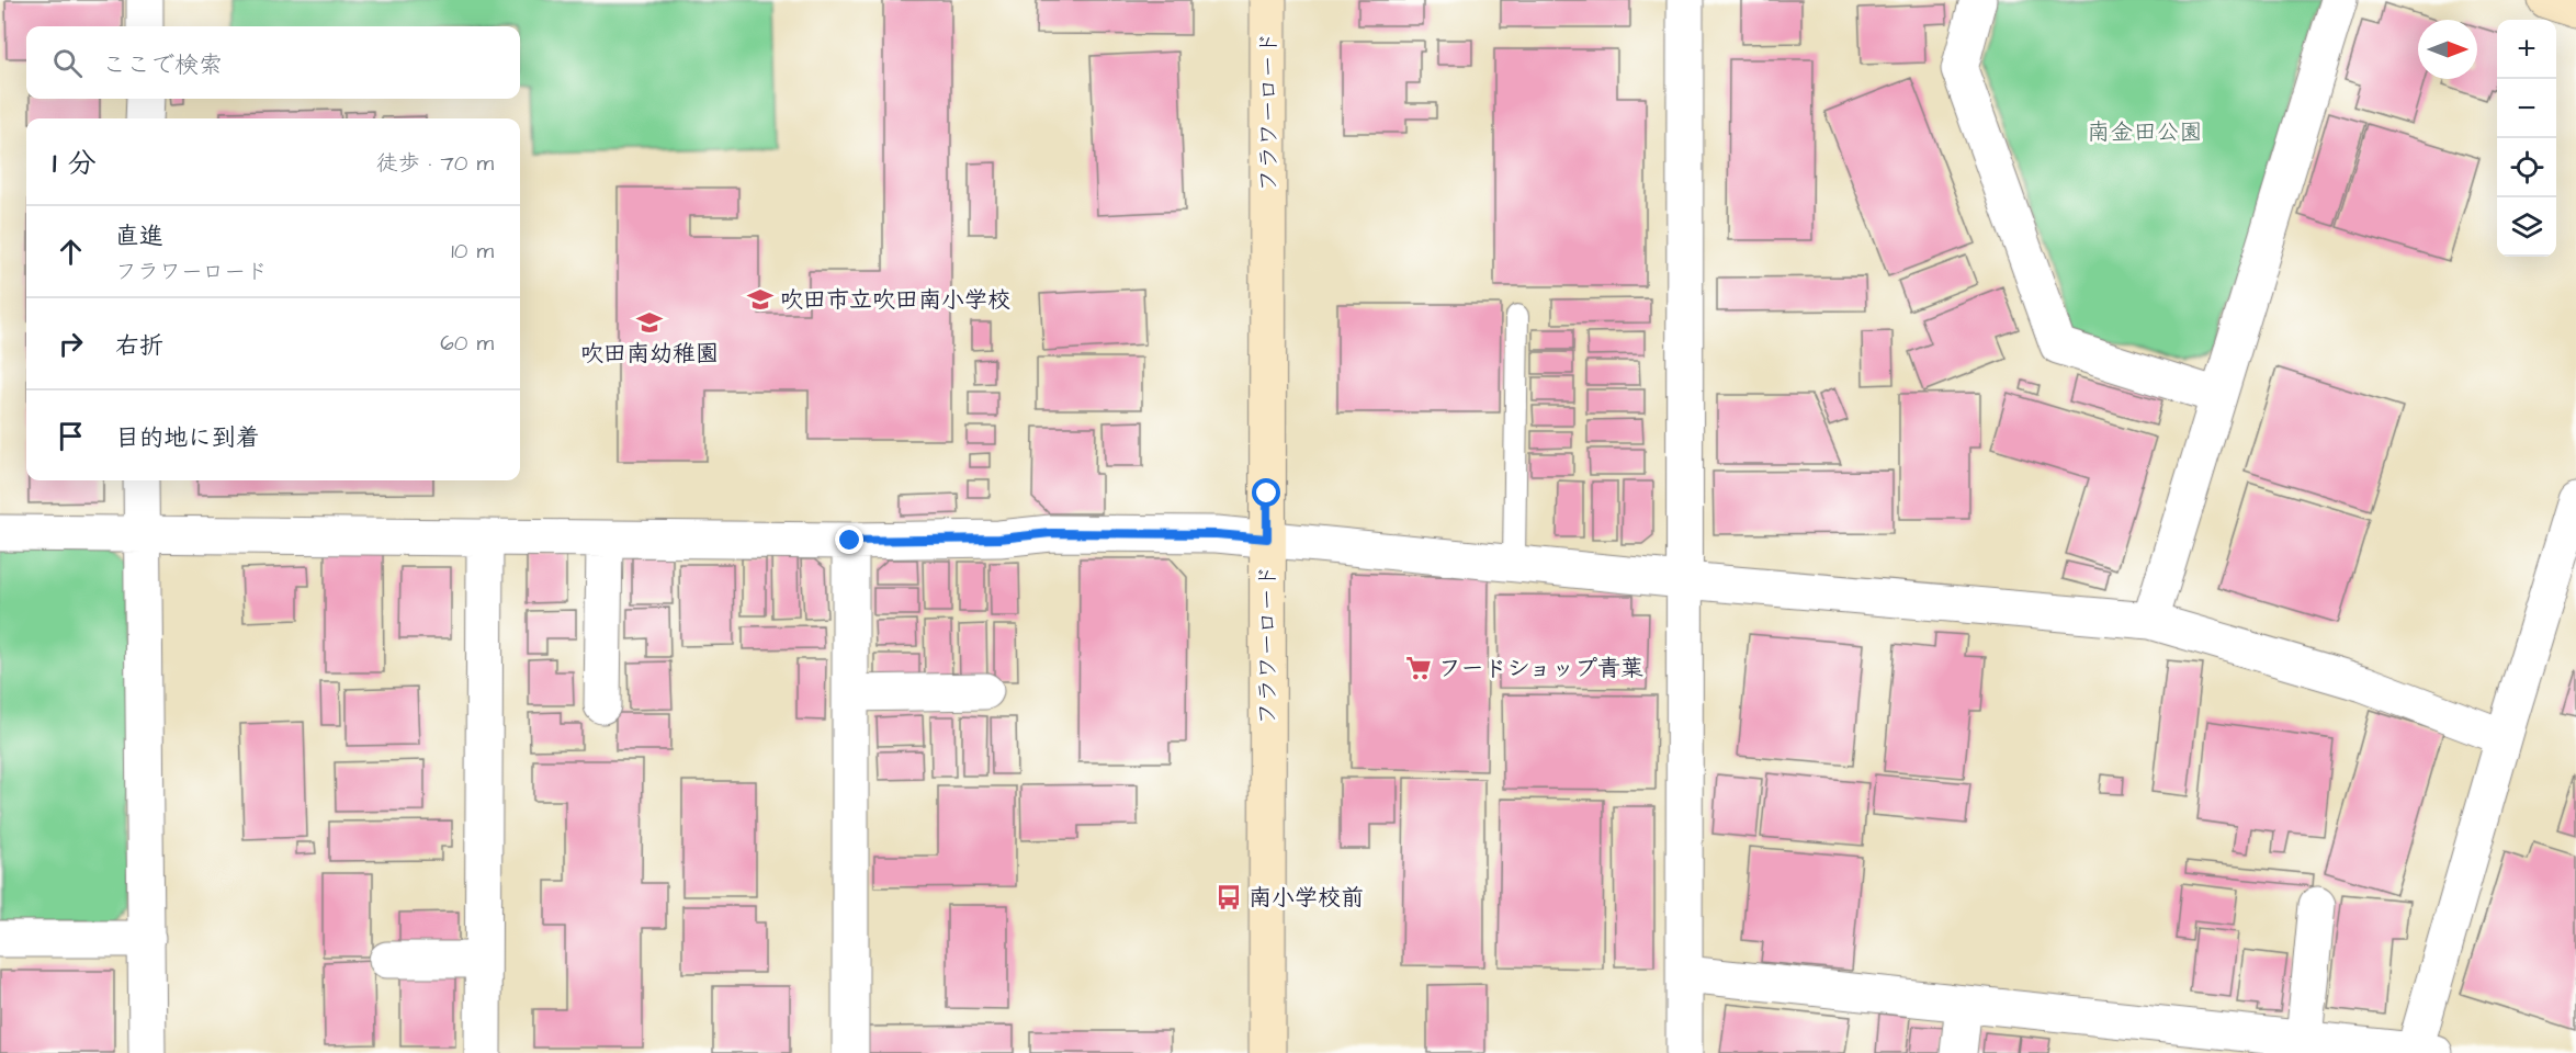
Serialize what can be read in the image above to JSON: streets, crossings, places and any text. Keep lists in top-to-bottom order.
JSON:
{
  "streets": {
    "street": ["フラワーロード"]
  },
  "parks": ["南金田公園"],
  "places": {
    "school or university": ["吹田市立吹田南小学校", "吹田南幼稚園"],
    "supermarket": ["フードショップ青葉"],
    "bus stop": ["南小学校前"]
  },
  "north": "right",
  "page": {
    "map_buttons": ["+", "−"],
    "search": "ここで検索",
    "heading": ["1 分", "徒歩 · 70 m"],
    "list": [
      ["直進", "フラワーロード", "10 m"],
      ["右折", "60 m"],
      "目的地に到着"
    ]
  }
}
